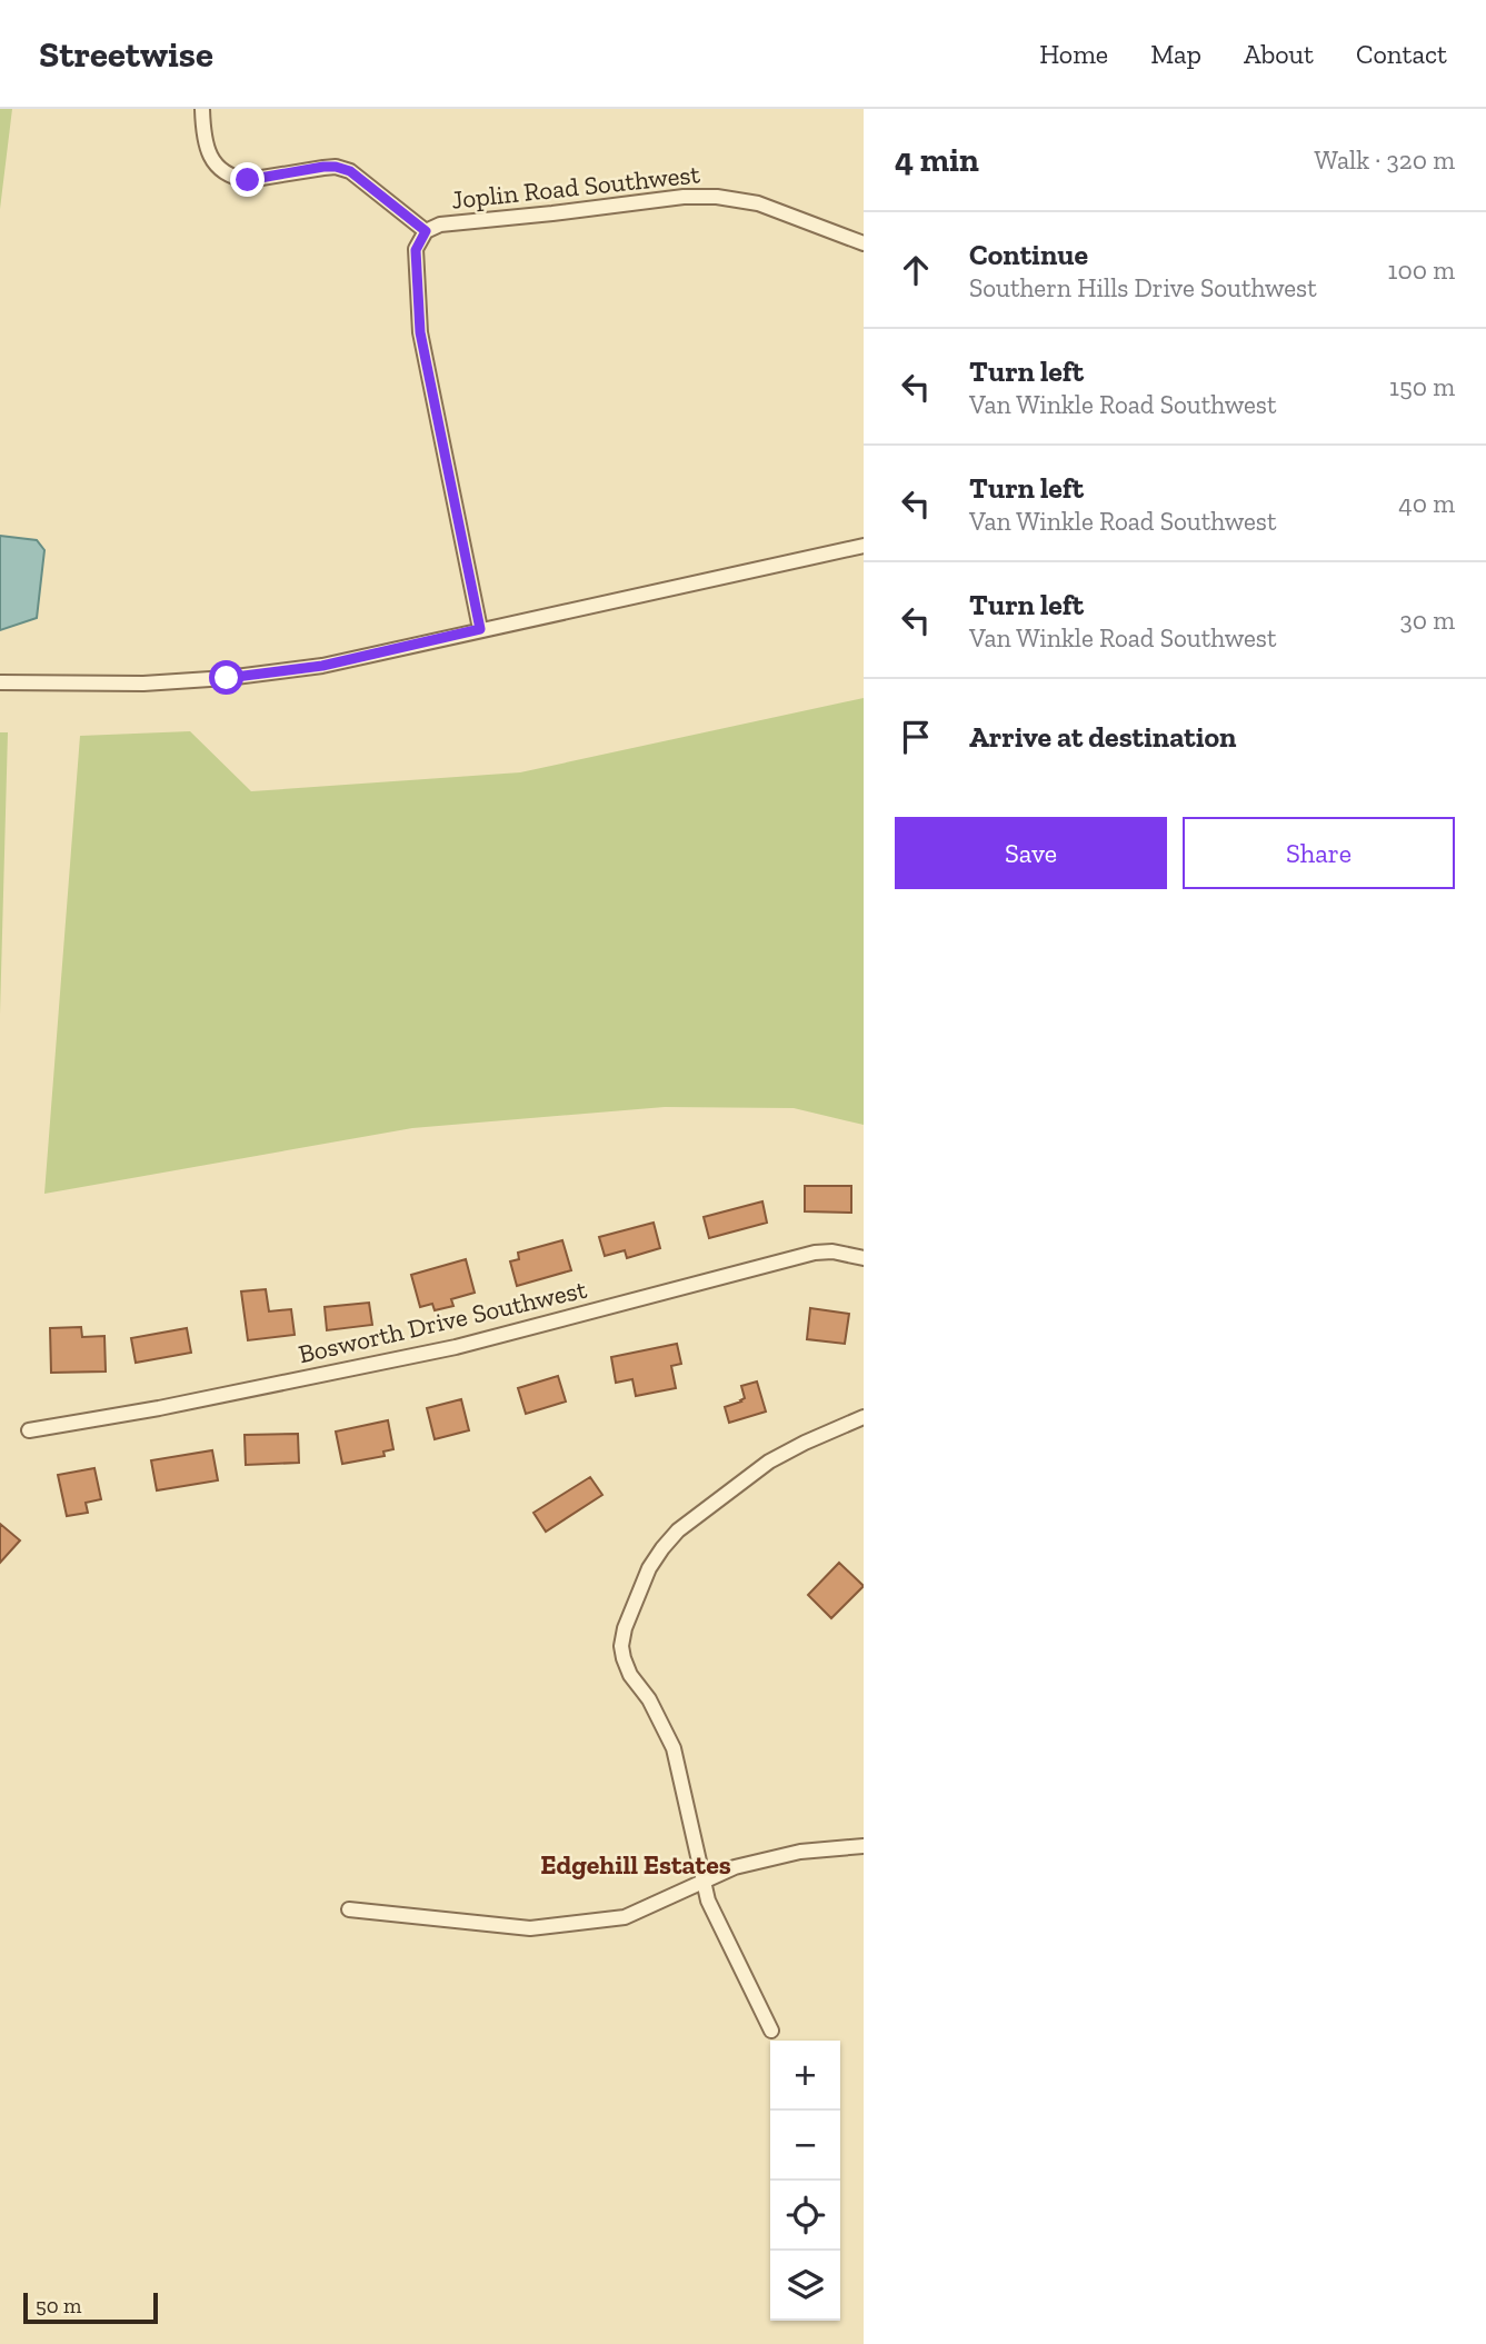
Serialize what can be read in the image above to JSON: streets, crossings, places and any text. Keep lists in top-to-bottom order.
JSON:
{
  "streets": {
    "street": ["Joplin Road Southwest", "Bosworth Drive Southwest"]
  },
  "districts": ["Edgehill Estates"],
  "scale_bar": "50 m",
  "page": {
    "header": "Streetwise",
    "nav": [
      "Home",
      "Map",
      "About",
      "Contact"
    ],
    "heading": ["4 min", "Walk · 320 m"],
    "list": [
      ["Continue", "Southern Hills Drive Southwest", "100 m"],
      ["Turn left", "Van Winkle Road Southwest", "150 m"],
      ["Turn left", "Van Winkle Road Southwest", "40 m"],
      ["Turn left", "Van Winkle Road Southwest", "30 m"],
      "Arrive at destination"
    ],
    "buttons": ["Save", "Share"],
    "map_buttons": ["+", "−"],
    "scale": "50 m"
  }
}
